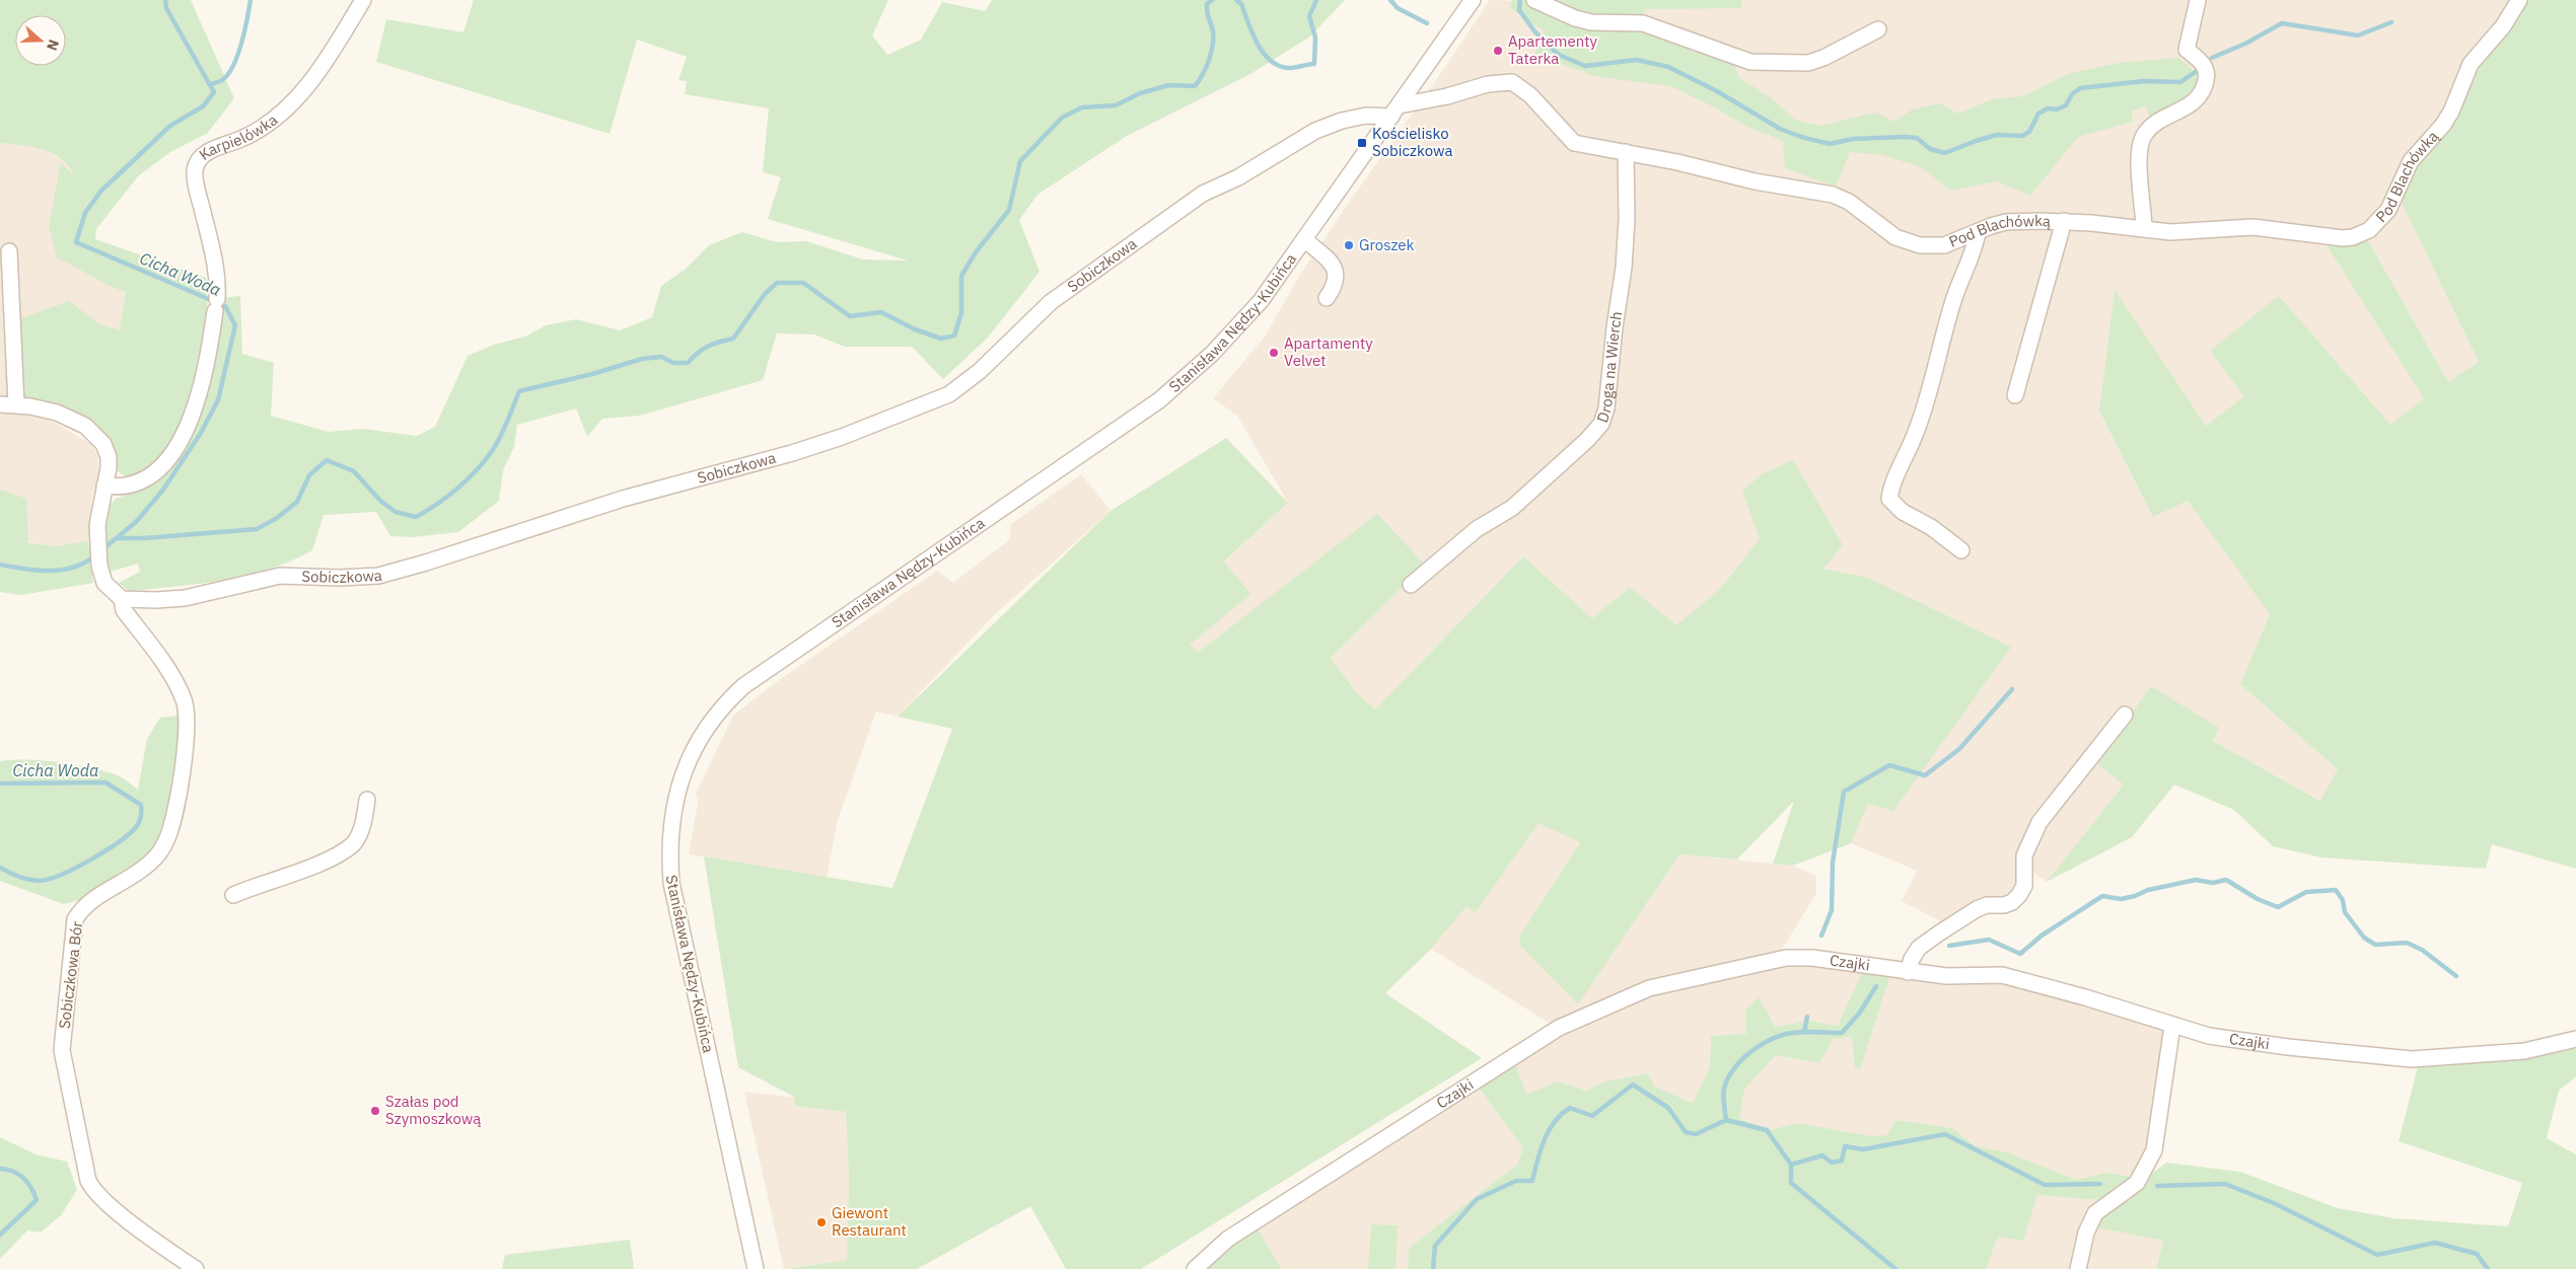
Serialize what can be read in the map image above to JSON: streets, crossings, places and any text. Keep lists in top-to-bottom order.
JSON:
{
  "streets": {
    "street": [
      "Karpielówka",
      "Pod Blachówką",
      "Sobiczkowa",
      "Stanisława Nędzy-Kubińca",
      "Droga na Wierch",
      "Czajki",
      "Sobiczkowa Bór"
    ]
  },
  "crossings": [
    ["Pod Blachówką", "Sobiczkowa"],
    ["Pod Blachówką", "Stanisława Nędzy-Kubińca"],
    ["Pod Blachówką", "Droga na Wierch"],
    ["Sobiczkowa", "Stanisława Nędzy-Kubińca"],
    ["Sobiczkowa", "Sobiczkowa Bór"]
  ],
  "water": ["Cicha Woda"],
  "places": {
    "other": [
      "Apartementy Taterka",
      "Groszek",
      "Apartamenty Velvet",
      "Szałas pod Szymoszkową",
      "Giewont Restaurant"
    ],
    "transit": ["Kościelisko Sobiczkowa"]
  },
  "north": "right"
}
